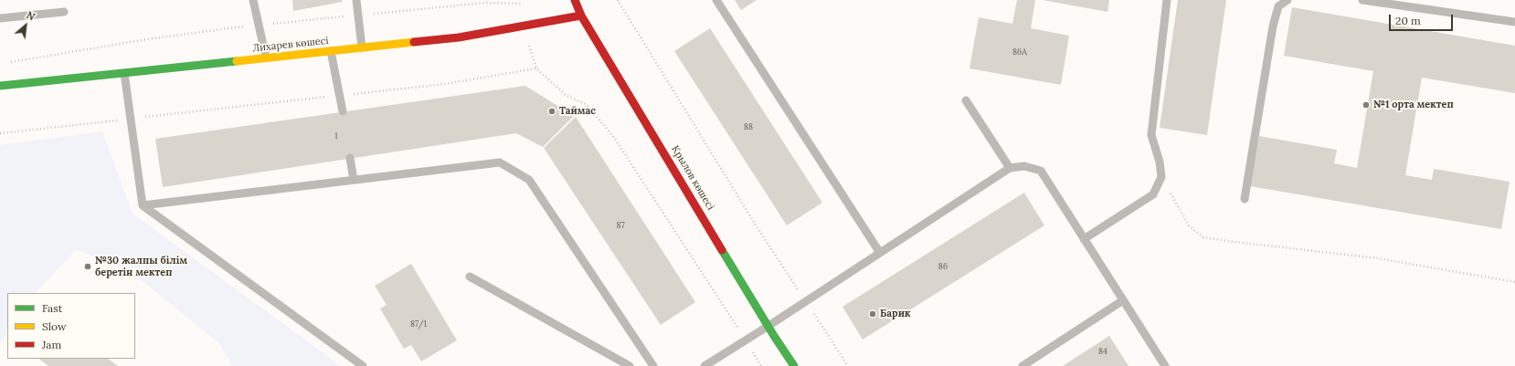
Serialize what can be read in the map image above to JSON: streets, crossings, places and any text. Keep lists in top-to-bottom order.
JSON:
{
  "streets": {
    "street": ["Лихарев көшесі", "Крылов көшесі"]
  },
  "crossings": [
    ["Лихарев көшесі", "Крылов көшесі"]
  ],
  "places": [
    "№1 орта мектеп",
    "Таймас",
    "№30 жалпы білім беретін мектеп",
    "Барик"
  ],
  "house_numbers": [
    "86А",
    "88",
    "1",
    "87",
    "86",
    "87/1",
    "84"
  ],
  "legend": ["Fast", "Slow", "Jam"],
  "scale_bar": "20 m",
  "north": "top right"
}
